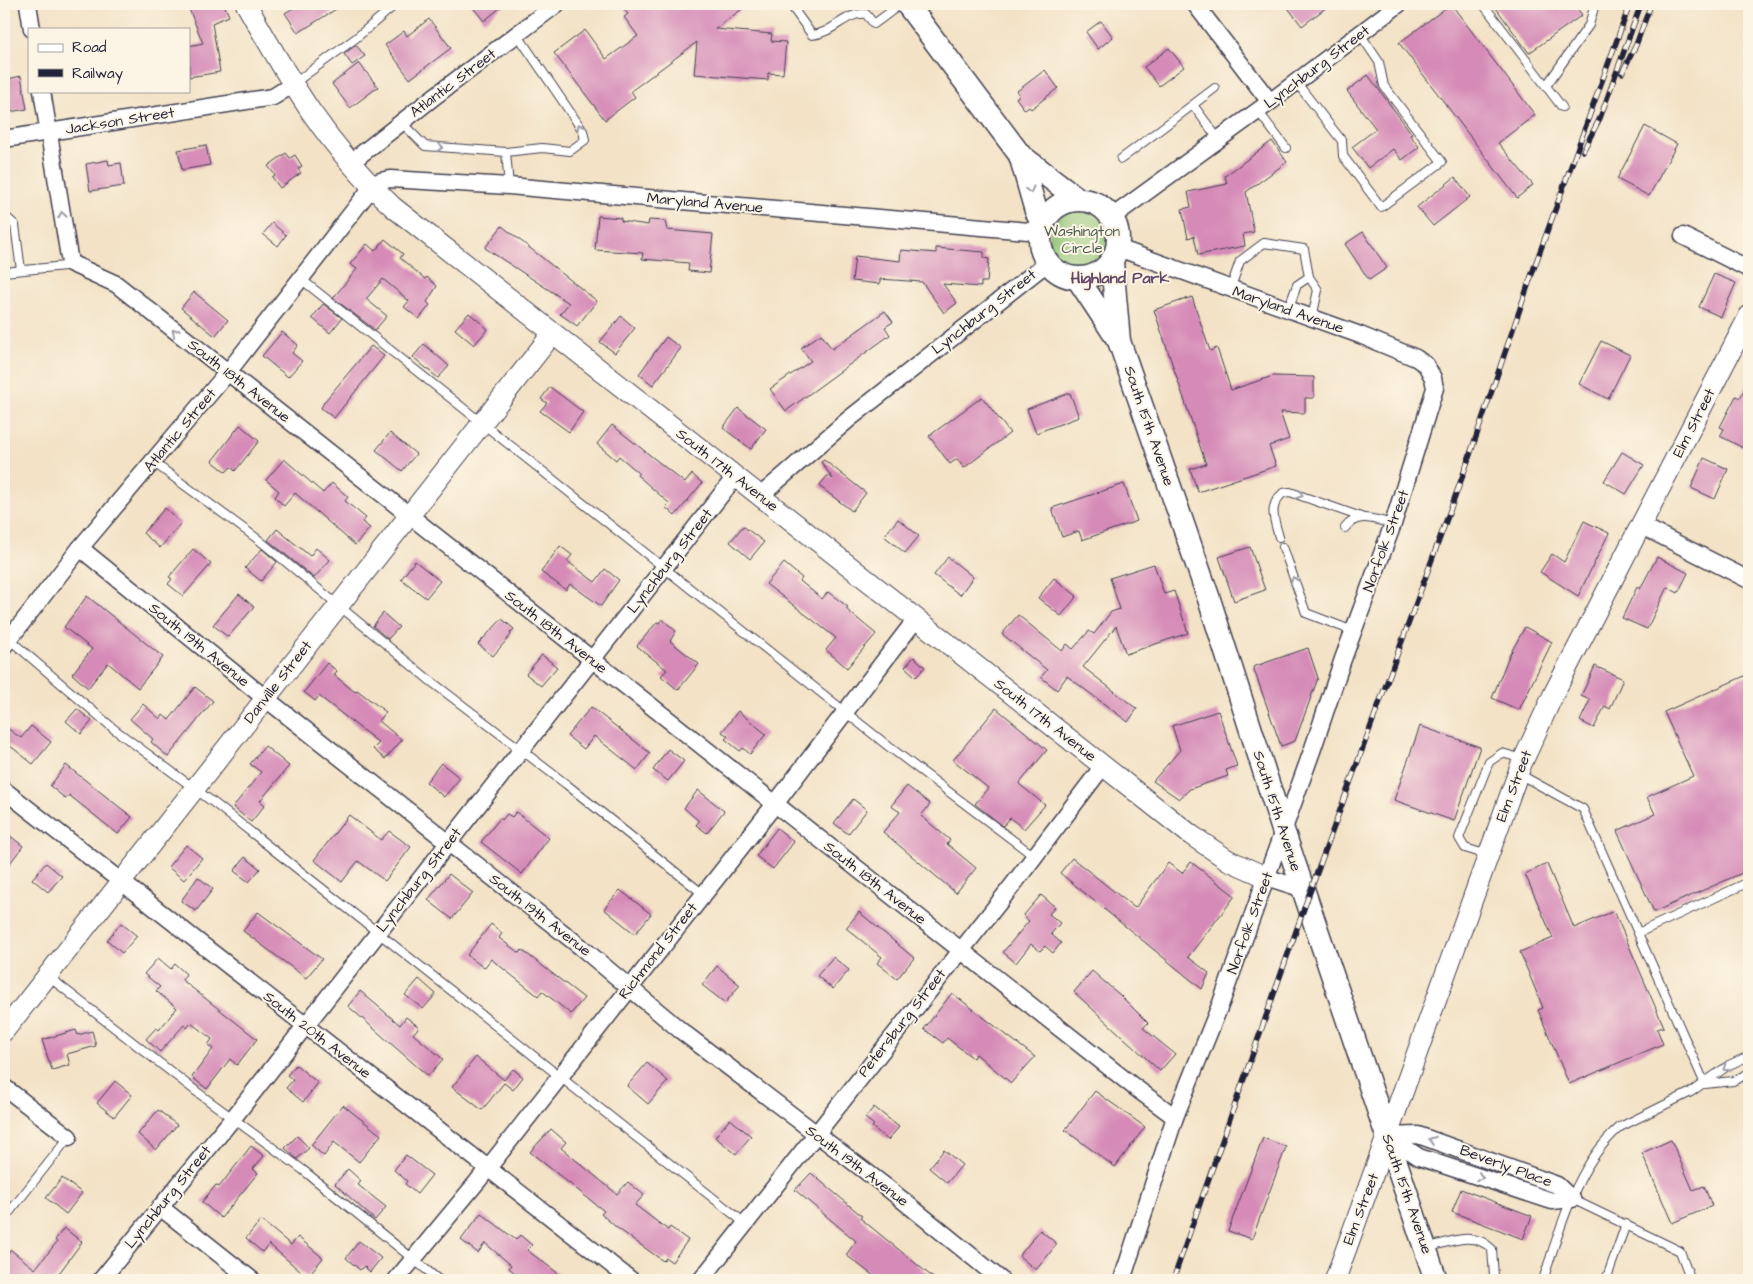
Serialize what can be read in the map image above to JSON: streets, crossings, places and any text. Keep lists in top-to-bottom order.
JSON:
{
  "streets": {
    "main road": ["South 15th Avenue"],
    "street": [
      "Lynchburg Street",
      "Atlantic Street",
      "Jackson Street",
      "Maryland Avenue",
      "South 18th Avenue",
      "Elm Street",
      "South 17th Avenue",
      "Norfolk Street",
      "South 19th Avenue",
      "Danville Street",
      "Richmond Street",
      "Petersburg Street",
      "South 20th Avenue",
      "Beverly Place"
    ]
  },
  "crossings": [
    ["Lynchburg Street", "Maryland Avenue"],
    ["Lynchburg Street", "South 18th Avenue"],
    ["Lynchburg Street", "South 15th Avenue"],
    ["Lynchburg Street", "South 17th Avenue"],
    ["Lynchburg Street", "South 19th Avenue"],
    ["Lynchburg Street", "South 20th Avenue"],
    ["Atlantic Street", "Maryland Avenue"],
    ["Atlantic Street", "South 18th Avenue"],
    ["Atlantic Street", "South 17th Avenue"],
    ["Atlantic Street", "South 19th Avenue"],
    ["Jackson Street", "South 17th Avenue"],
    ["Maryland Avenue", "South 15th Avenue"],
    ["Maryland Avenue", "South 17th Avenue"],
    ["Maryland Avenue", "Norfolk Street"],
    ["South 18th Avenue", "Norfolk Street"],
    ["South 18th Avenue", "Danville Street"],
    ["South 18th Avenue", "Richmond Street"],
    ["South 18th Avenue", "Petersburg Street"],
    ["Elm Street", "South 15th Avenue"],
    ["Elm Street", "Beverly Place"],
    ["South 15th Avenue", "Norfolk Street"],
    ["South 15th Avenue", "Beverly Place"],
    ["South 17th Avenue", "Norfolk Street"],
    ["South 17th Avenue", "Danville Street"],
    ["South 17th Avenue", "Richmond Street"],
    ["South 17th Avenue", "Petersburg Street"],
    ["South 19th Avenue", "Danville Street"],
    ["South 19th Avenue", "Richmond Street"],
    ["South 19th Avenue", "Petersburg Street"],
    ["Danville Street", "South 20th Avenue"],
    ["Richmond Street", "South 20th Avenue"]
  ],
  "districts": ["Highland Park"],
  "parks": ["Washington Circle"],
  "legend": ["Road", "Railway"]
}
